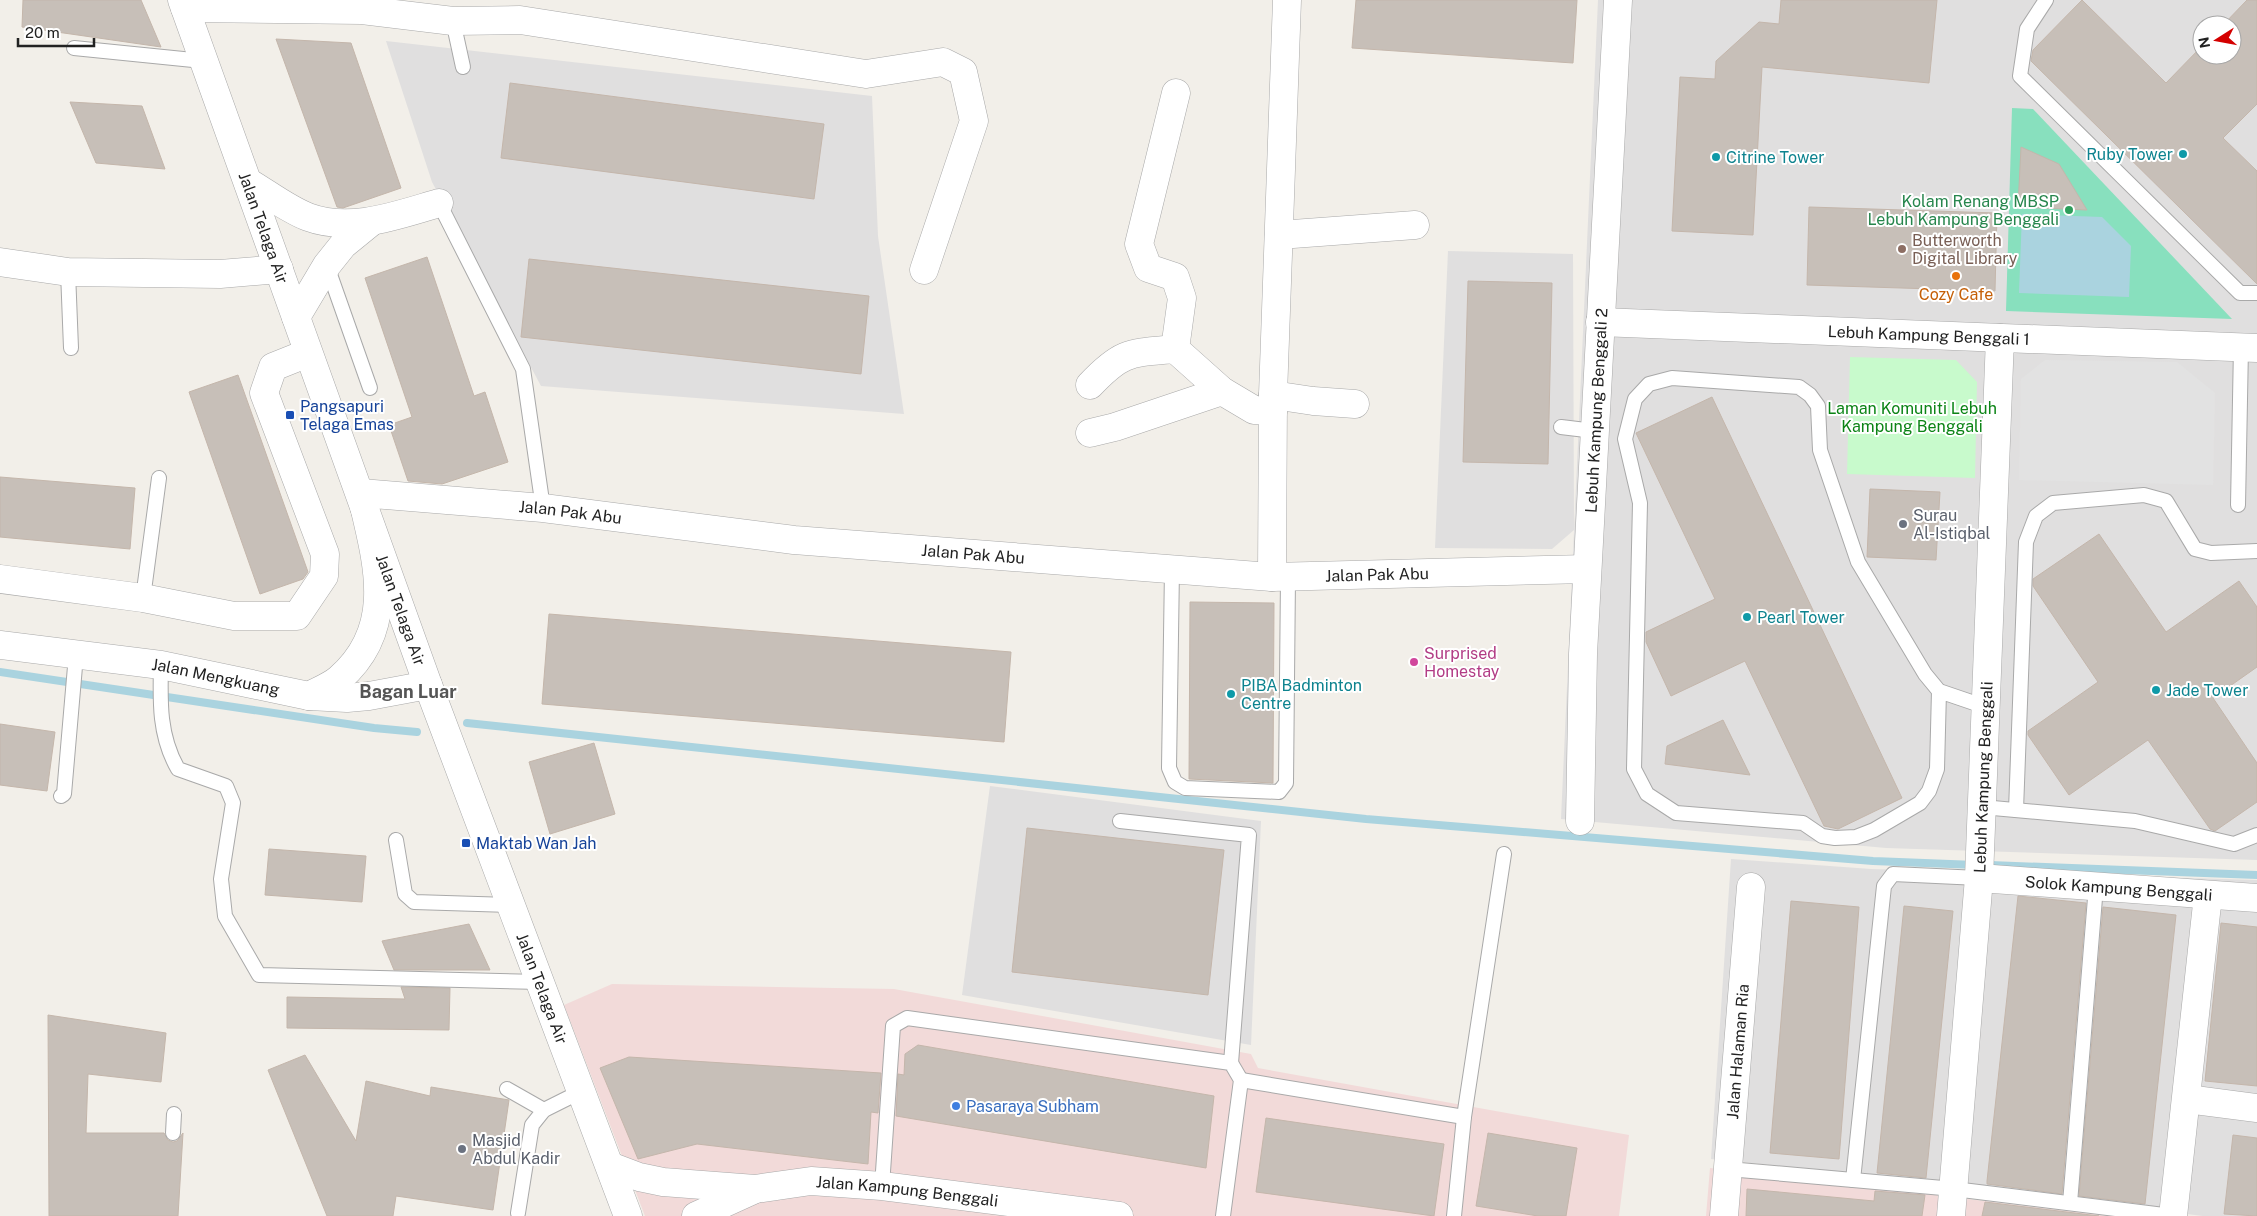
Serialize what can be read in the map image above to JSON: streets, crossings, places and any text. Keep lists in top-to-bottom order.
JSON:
{
  "streets": {
    "street": [
      "Jalan Telaga Air",
      "Lebuh Kampung Benggali 1",
      "Lebuh Kampung Benggali 2",
      "Jalan Pak Abu",
      "Jalan Mengkuang",
      "Lebuh Kampung Benggali",
      "Solok Kampung Benggali",
      "Jalan Halaman Ria",
      "Jalan Kampung Benggali"
    ]
  },
  "crossings": [
    ["Jalan Telaga Air", "Jalan Pak Abu"],
    ["Jalan Telaga Air", "Jalan Mengkuang"],
    ["Lebuh Kampung Benggali 1", "Lebuh Kampung Benggali 2"],
    ["Lebuh Kampung Benggali 1", "Lebuh Kampung Benggali"],
    ["Lebuh Kampung Benggali 2", "Jalan Pak Abu"],
    ["Lebuh Kampung Benggali", "Solok Kampung Benggali"]
  ],
  "districts": ["Bagan Luar"],
  "parks": ["Laman Komuniti Lebuh Kampung Benggali"],
  "places": {
    "other": [
      "Ruby Tower",
      "Citrine Tower",
      "Kolam Renang MBSP Lebuh Kampung Benggali",
      "Butterworth Digital Library",
      "Cozy Cafe",
      "Surau Al-Istiqbal",
      "Pearl Tower",
      "Surprised Homestay",
      "Jade Tower",
      "PIBA Badminton Centre",
      "Pasaraya Subham",
      "Masjid Abdul Kadir"
    ],
    "transit": ["Pangsapuri Telaga Emas", "Maktab Wan Jah"]
  },
  "scale_bar": "20 m",
  "north": "left"
}
